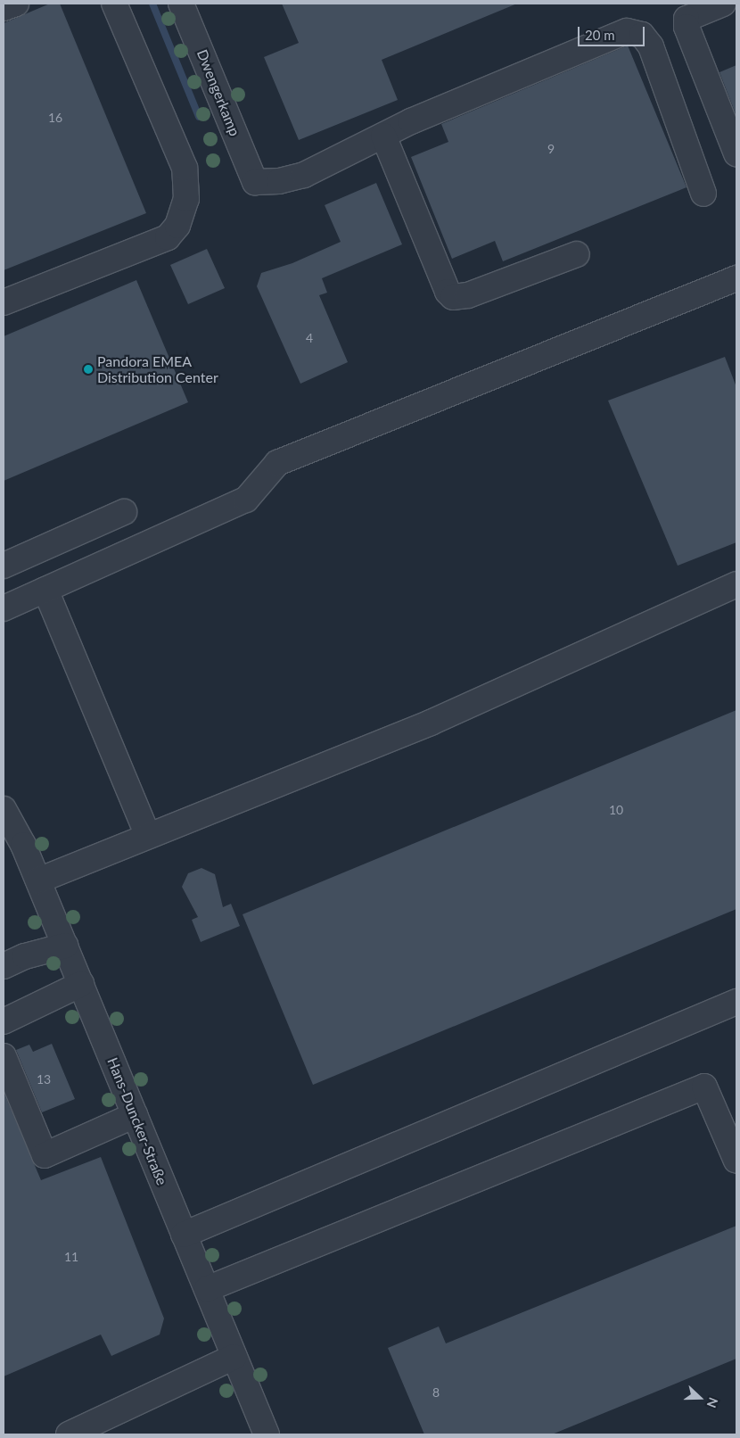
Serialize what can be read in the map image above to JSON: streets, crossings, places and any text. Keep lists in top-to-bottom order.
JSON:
{
  "streets": {
    "street": ["Dwengerkamp", "Hans-Duncker-Straße"]
  },
  "places": ["Pandora EMEA Distribution Center"],
  "house_numbers": [
    "16",
    "9",
    "4",
    "10",
    "13",
    "11",
    "8"
  ],
  "scale_bar": "20 m",
  "north": "right"
}
